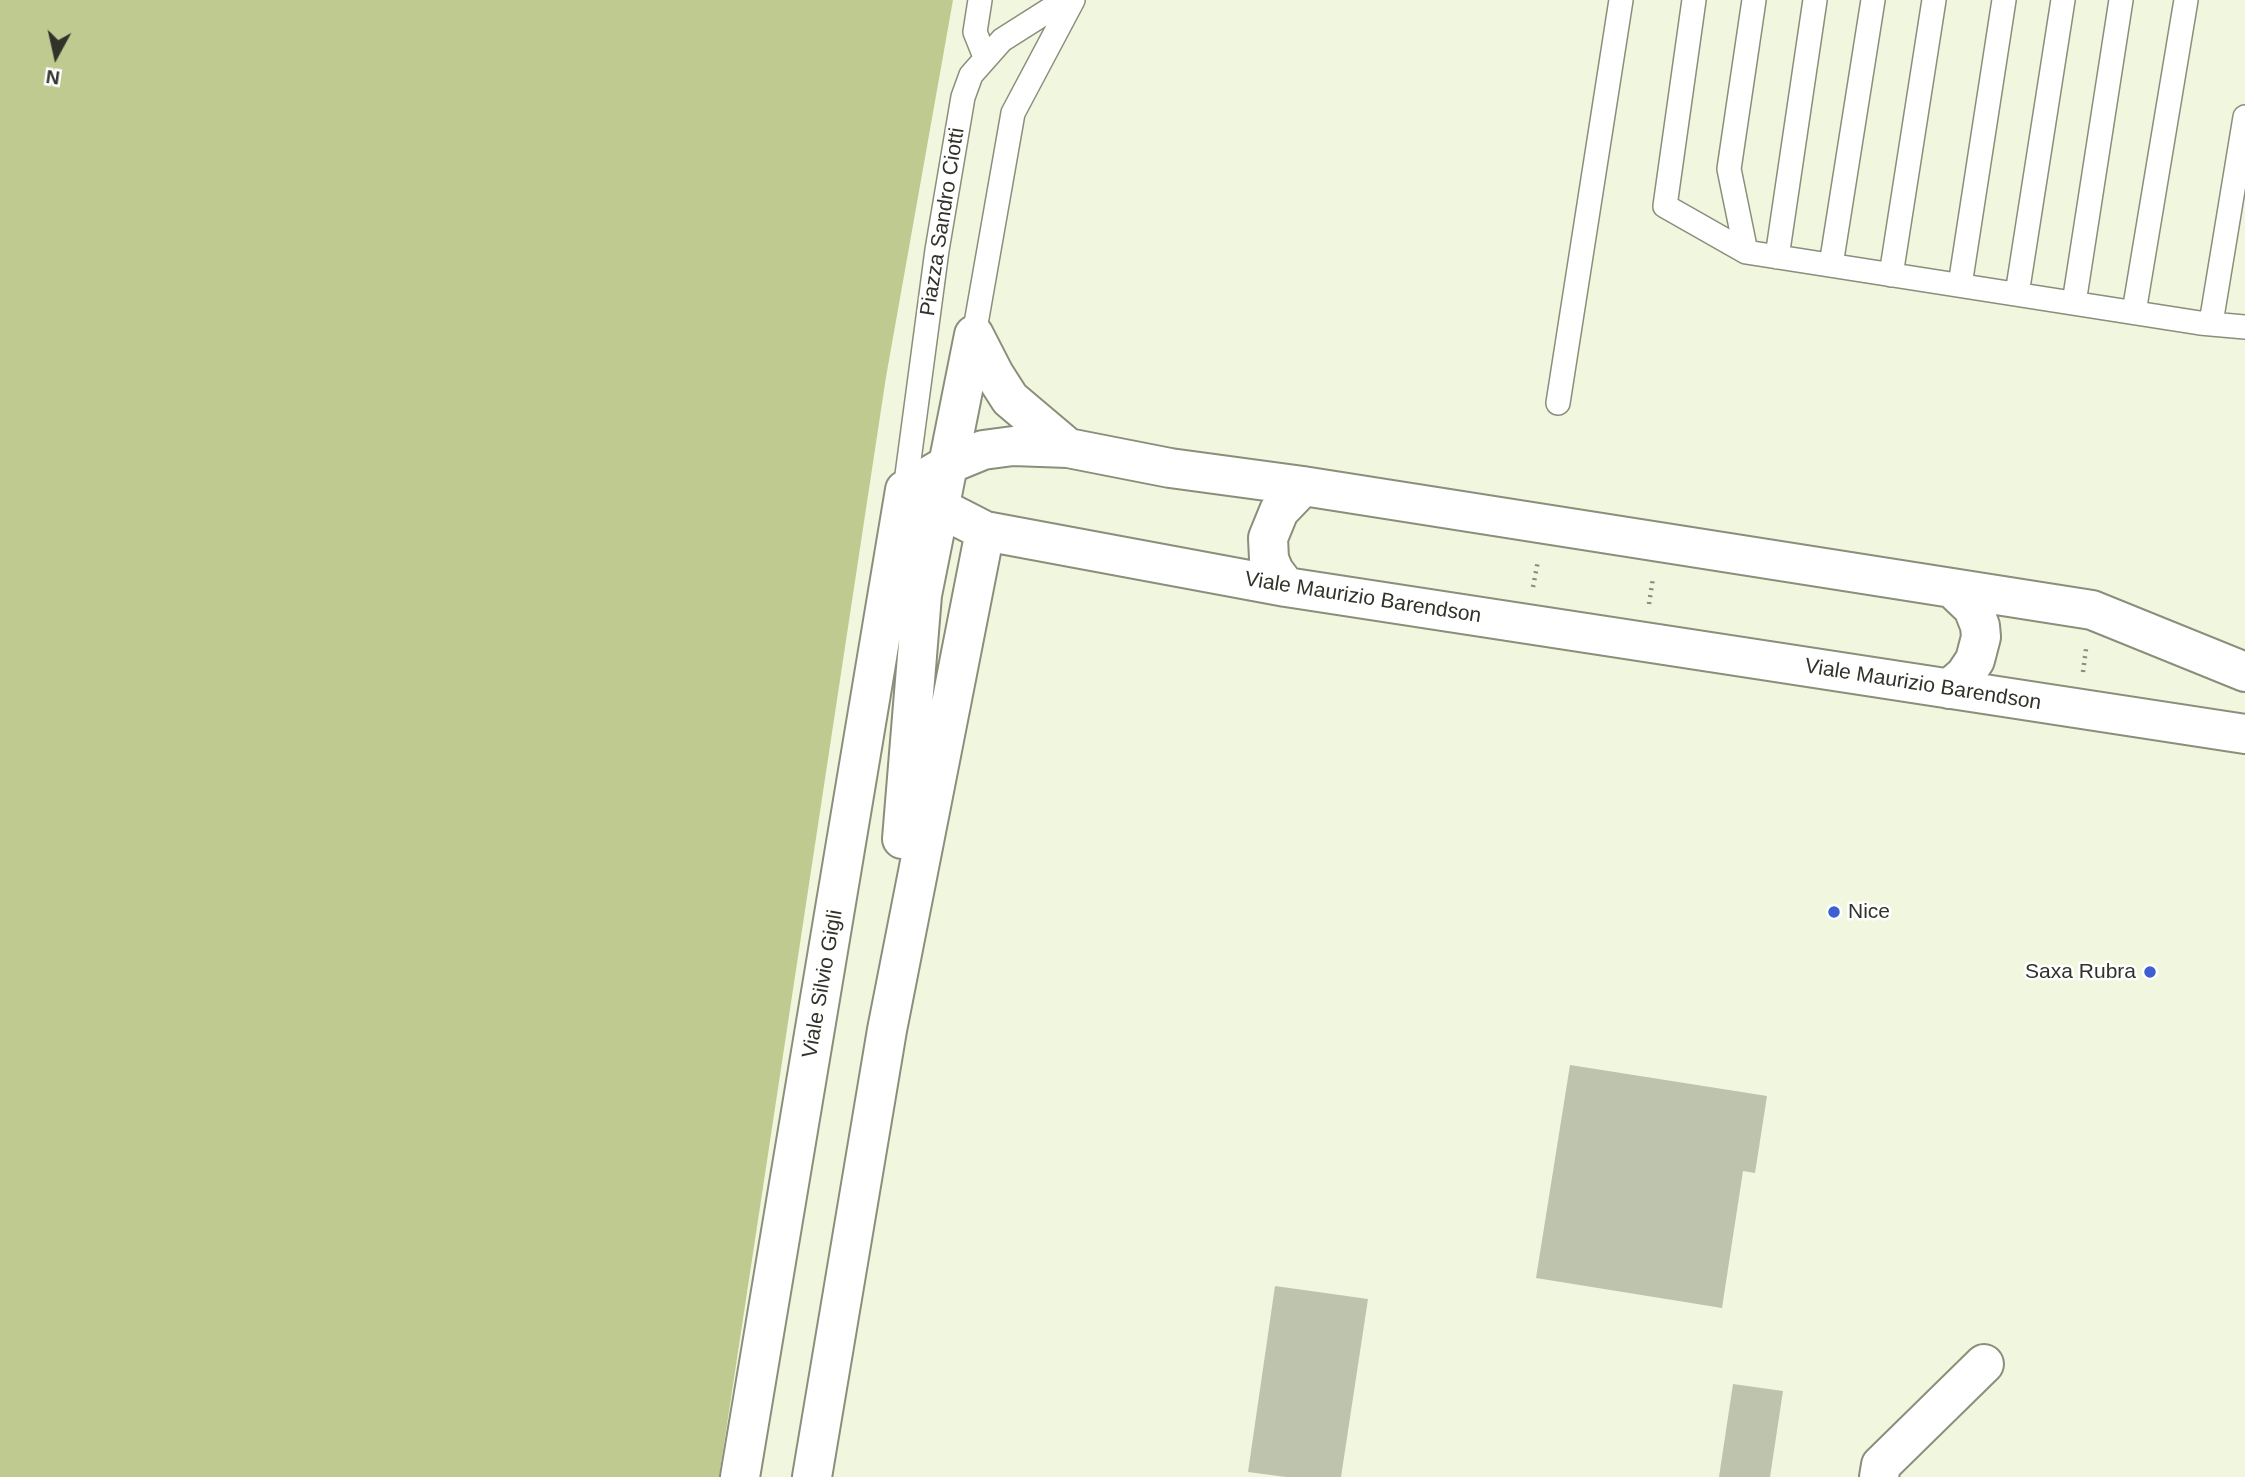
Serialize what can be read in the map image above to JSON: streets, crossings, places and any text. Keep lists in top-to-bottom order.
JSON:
{
  "streets": {
    "street": ["Viale Maurizio Barendson", "Viale Silvio Gigli"],
    "lane": ["Piazza Sandro Ciotti"]
  },
  "crossings": [
    ["Piazza Sandro Ciotti", "Viale Maurizio Barendson"],
    ["Piazza Sandro Ciotti", "Viale Silvio Gigli"],
    ["Viale Maurizio Barendson", "Viale Silvio Gigli"]
  ],
  "places": ["Nice", "Saxa Rubra"],
  "north": "bottom"
}
